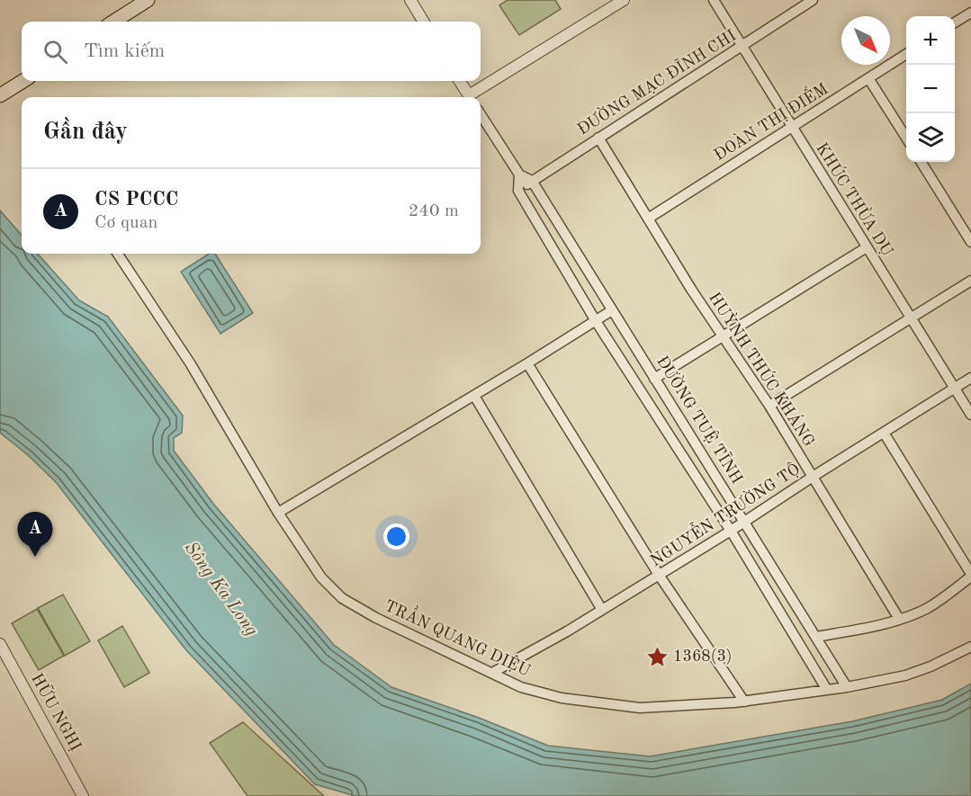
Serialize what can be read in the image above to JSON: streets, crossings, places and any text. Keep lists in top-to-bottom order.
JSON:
{
  "streets": {
    "street": [
      "ĐƯỜNG MẠC ĐĨNH CHI",
      "ĐOÀN THỊ ĐIỂM",
      "KHÚC THỪA DỤ",
      "HUỲNH THÚC KHÁNG",
      "ĐƯỜNG TUỆ TĨNH",
      "NGUYỄN TRƯỜNG TỘ",
      "TRẦN QUANG DIỆU",
      "HỮU NGHỊ"
    ]
  },
  "crossings": [
    ["ĐƯỜNG MẠC ĐĨNH CHI", "KHÚC THỪA DỤ"],
    ["ĐƯỜNG MẠC ĐĨNH CHI", "HUỲNH THÚC KHÁNG"],
    ["ĐƯỜNG MẠC ĐĨNH CHI", "ĐƯỜNG TUỆ TĨNH"],
    ["ĐOÀN THỊ ĐIỂM", "KHÚC THỪA DỤ"],
    ["ĐOÀN THỊ ĐIỂM", "HUỲNH THÚC KHÁNG"],
    ["KHÚC THỪA DỤ", "NGUYỄN TRƯỜNG TỘ"],
    ["HUỲNH THÚC KHÁNG", "NGUYỄN TRƯỜNG TỘ"],
    ["ĐƯỜNG TUỆ TĨNH", "NGUYỄN TRƯỜNG TỘ"],
    ["ĐƯỜNG TUỆ TĨNH", "TRẦN QUANG DIỆU"],
    ["NGUYỄN TRƯỜNG TỘ", "TRẦN QUANG DIỆU"]
  ],
  "water": ["Sông Ka Long"],
  "places": {
    "place": ["1368(3)"]
  },
  "north": "bottom right",
  "page": {
    "map_buttons": ["+", "−"],
    "search": "Tìm kiếm",
    "heading": "Gần đây",
    "list": [
      {
        "mark": "A",
        "name": "CS PCCC",
        "note": "Cơ quan",
        "value": "240 m"
      }
    ],
    "pins": "A"
  }
}
